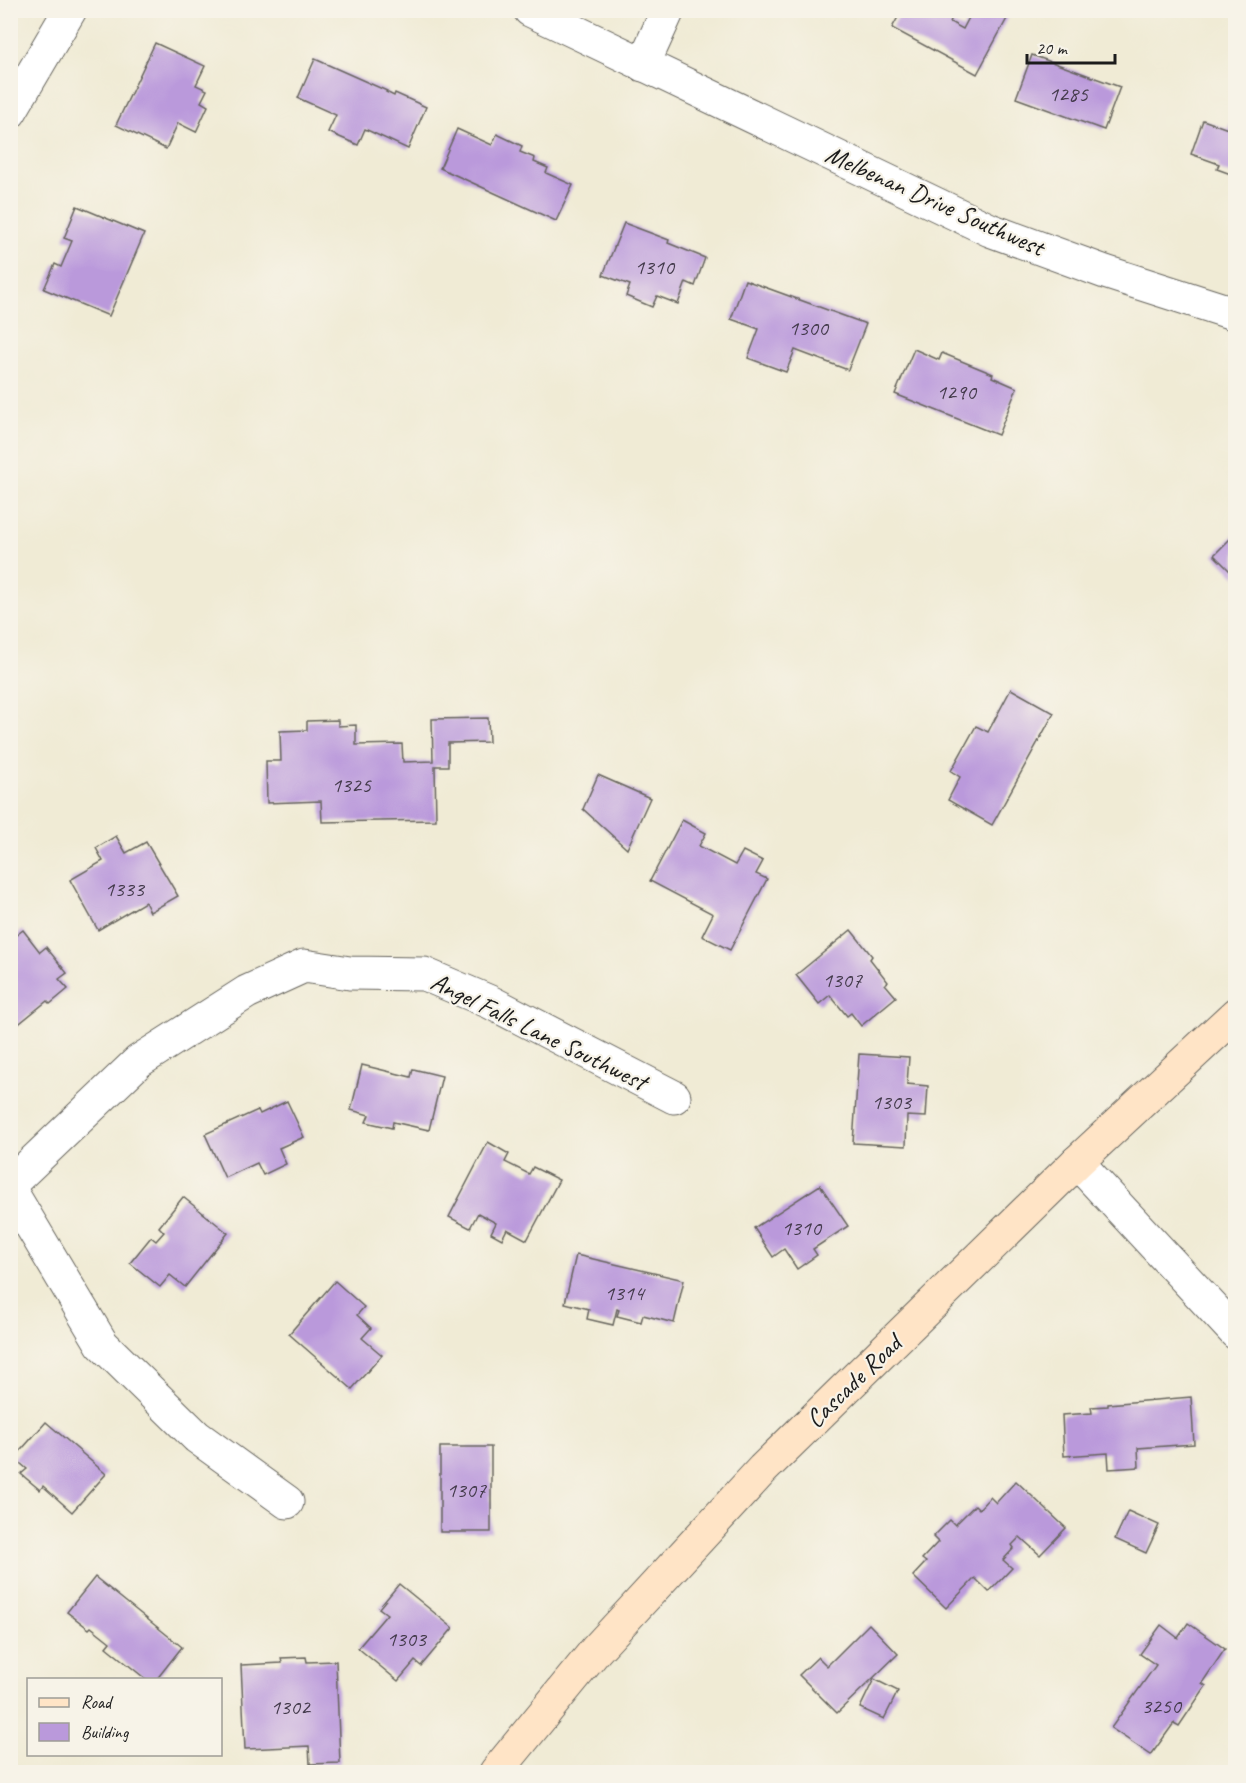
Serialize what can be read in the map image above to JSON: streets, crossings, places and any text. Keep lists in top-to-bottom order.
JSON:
{
  "streets": {
    "main road": ["Cascade Road"],
    "street": ["Melbenan Drive Southwest", "Angel Falls Lane Southwest"]
  },
  "house_numbers": [
    "1285",
    "1310",
    "1300",
    "1290",
    "1325",
    "1333",
    "1307",
    "1303",
    "1310",
    "1314",
    "1307",
    "1303",
    "3250",
    "1302"
  ],
  "legend": ["Road", "Building"],
  "scale_bar": "20 m"
}
